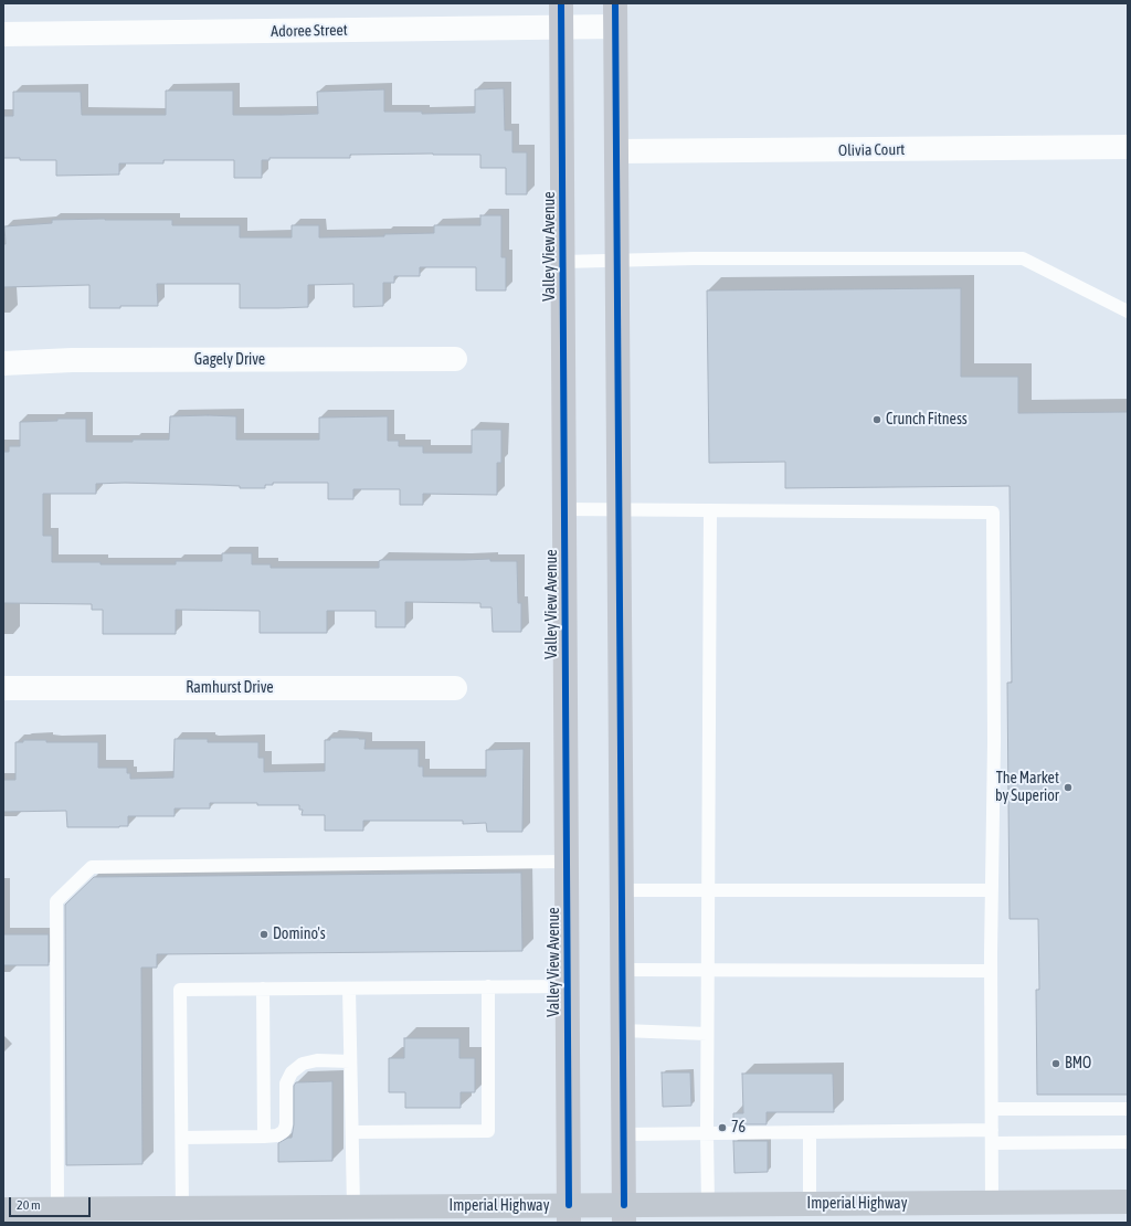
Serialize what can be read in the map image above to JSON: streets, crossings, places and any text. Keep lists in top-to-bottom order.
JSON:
{
  "streets": {
    "main road": ["Valley View Avenue", "Imperial Highway"],
    "street": [
      "Adoree Street",
      "Olivia Court",
      "Gagely Drive",
      "Ramhurst Drive"
    ]
  },
  "crossings": [
    ["Adoree Street", "Valley View Avenue"],
    ["Valley View Avenue", "Imperial Highway"]
  ],
  "places": [
    "Crunch Fitness",
    "The Market by Superior",
    "Domino's",
    "BMO",
    "76"
  ],
  "scale_bar": "20 m"
}
